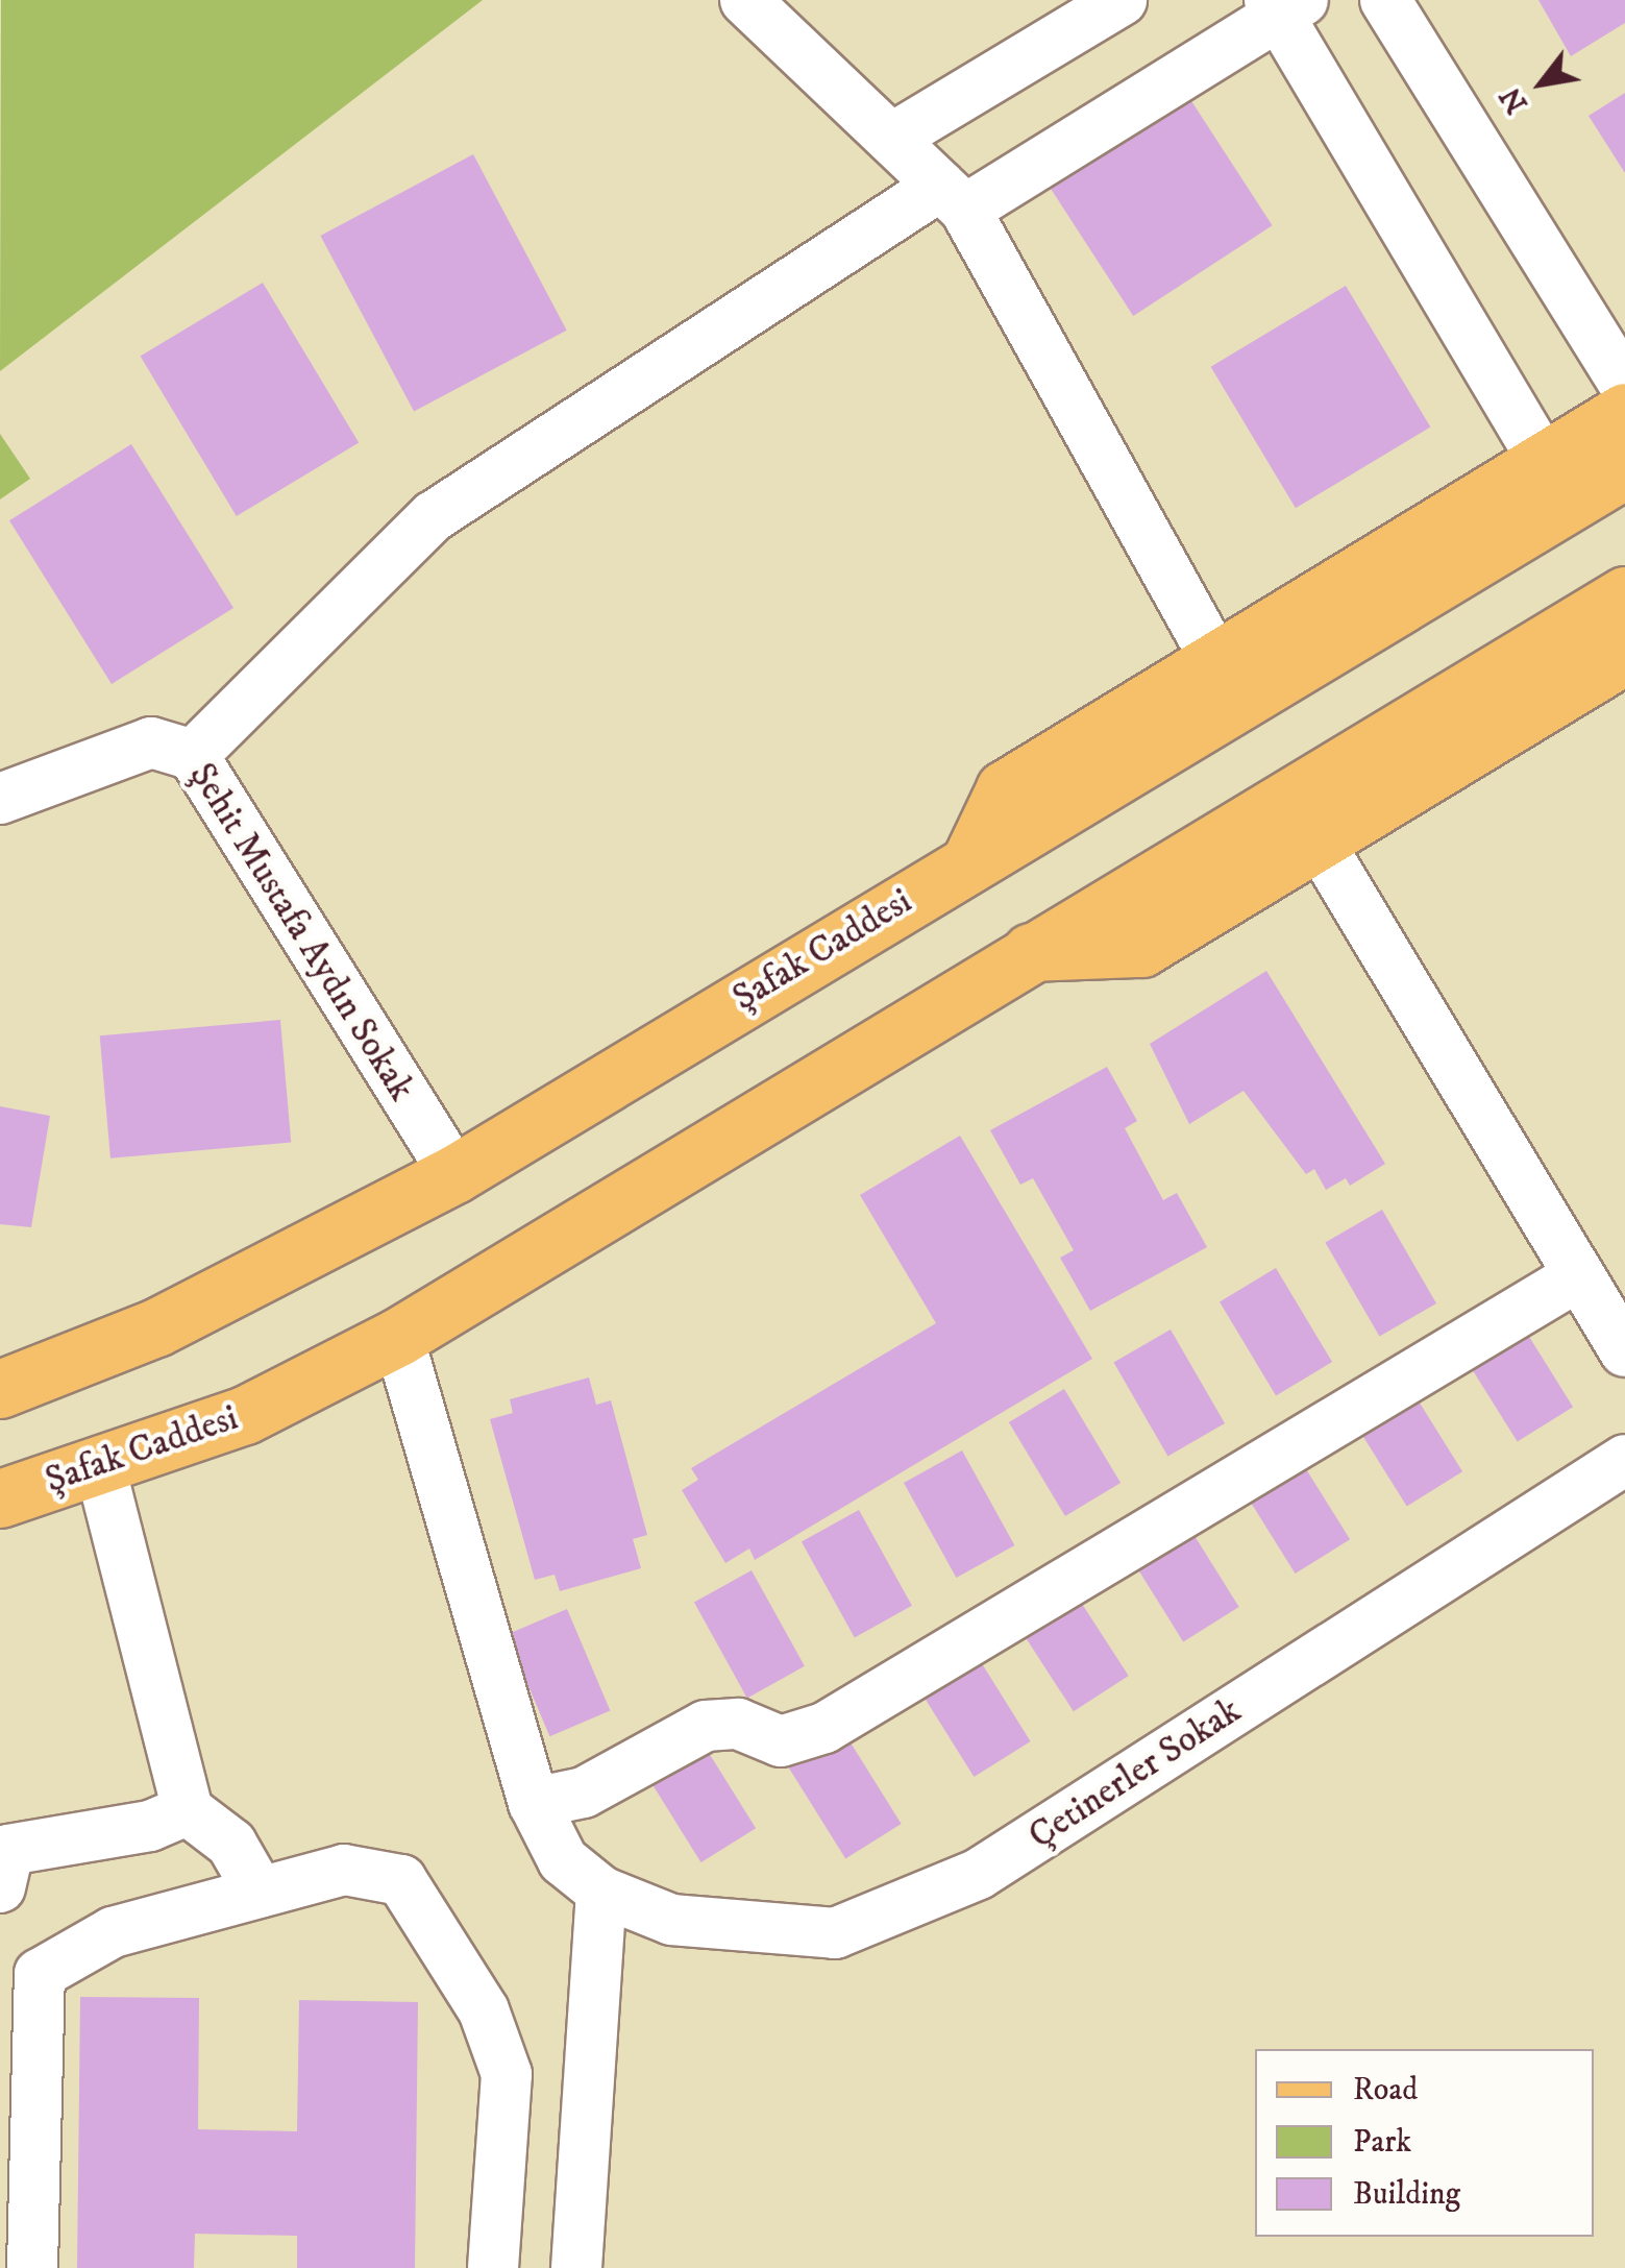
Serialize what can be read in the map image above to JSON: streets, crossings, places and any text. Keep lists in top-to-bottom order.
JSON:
{
  "streets": {
    "main road": ["Şafak Caddesi"],
    "street": ["Şehit Mustafa Aydın Sokak", "Çetinerler Sokak"]
  },
  "crossings": [
    ["Şehit Mustafa Aydın Sokak", "Şafak Caddesi"],
    ["Şafak Caddesi", "Çetinerler Sokak"]
  ],
  "legend": ["Road", "Park", "Building"],
  "north": "bottom left"
}
